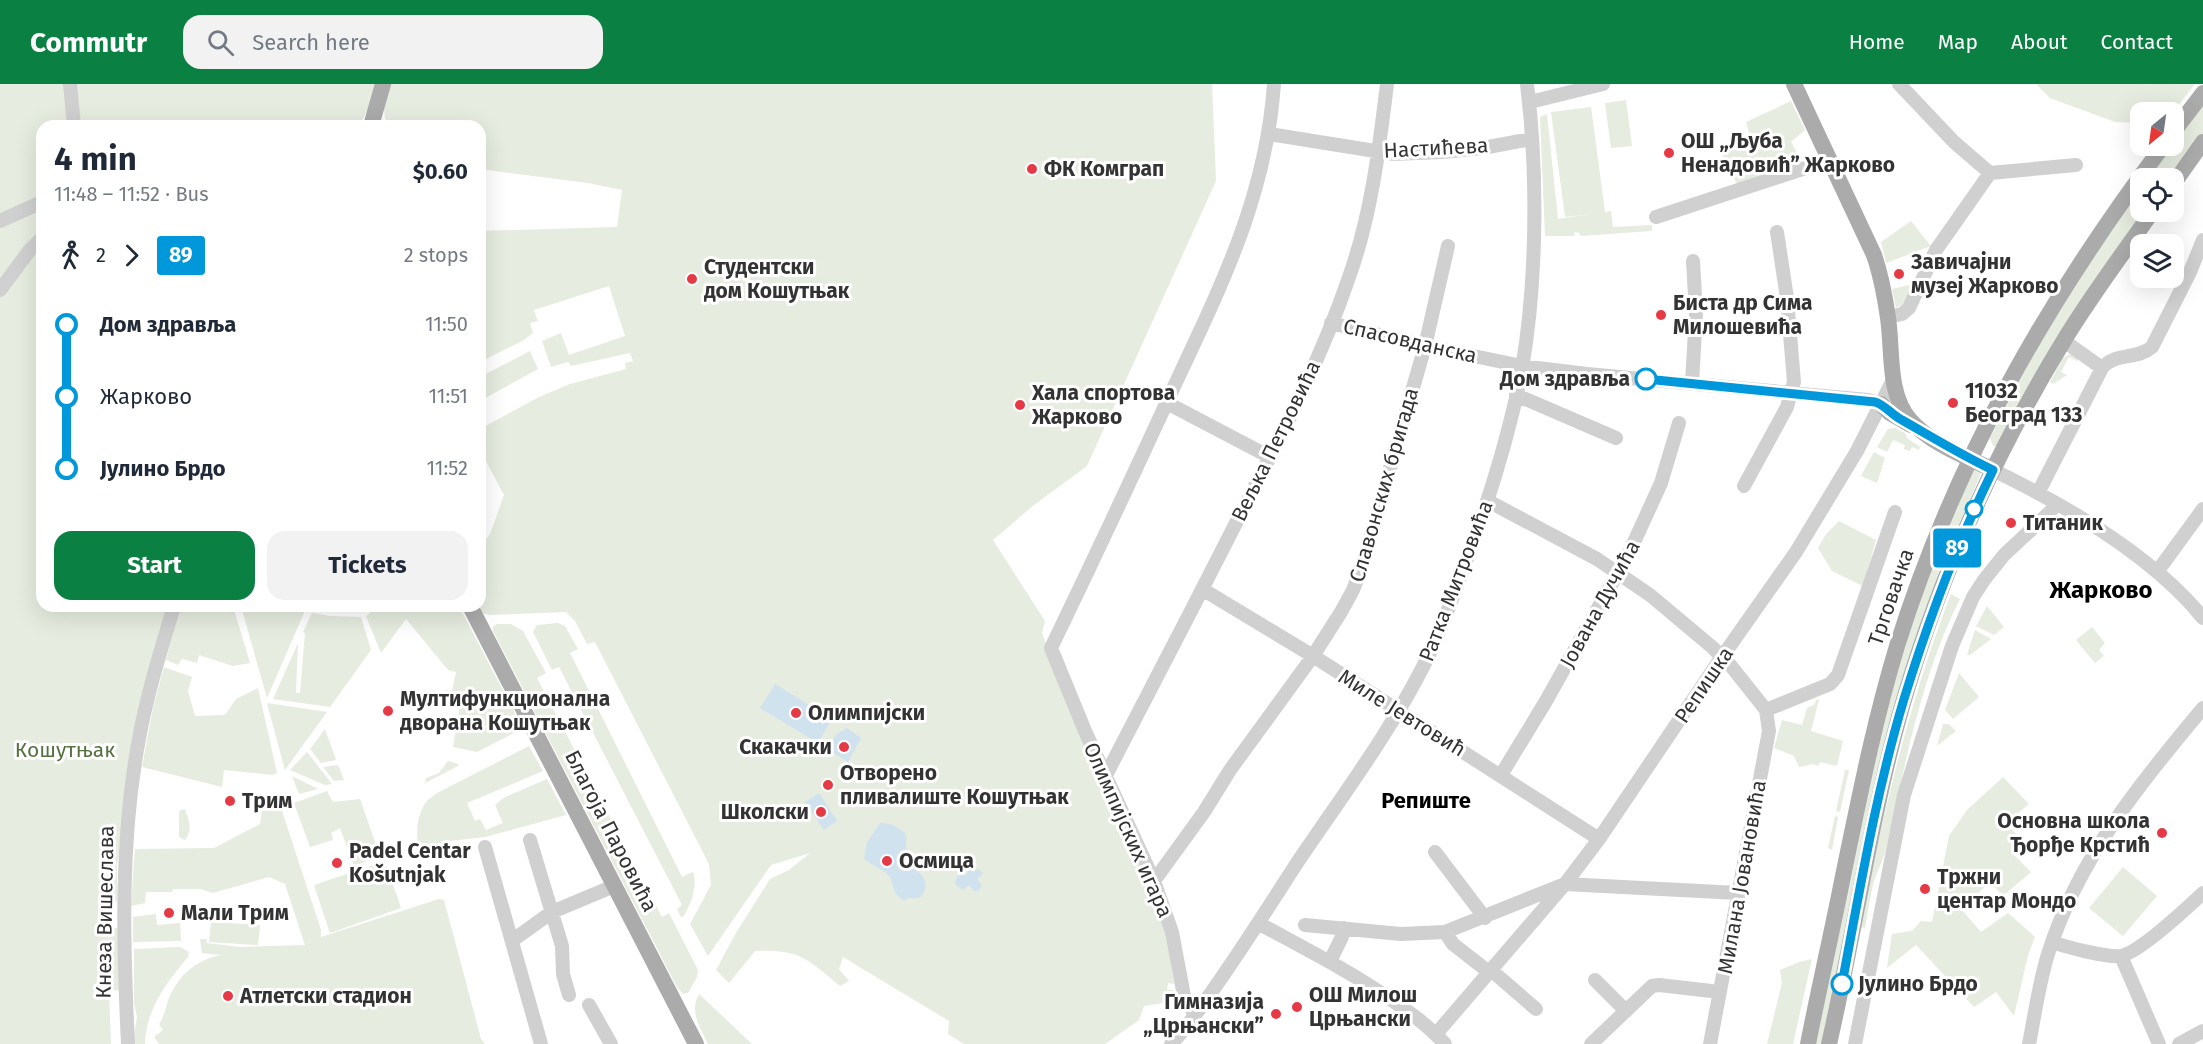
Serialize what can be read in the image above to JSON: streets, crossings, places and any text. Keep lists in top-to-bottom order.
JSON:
{
  "streets": {
    "main road": ["Трговачка", "Благоја Паровића"],
    "street": [
      "Настићева",
      "Спасовданска",
      "Вељка Петровића",
      "Славонских бригада",
      "Ратка Митровића",
      "Јована Дучића",
      "Репишка",
      "Миле Јевтовић",
      "Олимпијских игара",
      "Милана Јовановића",
      "Кнеза Вишеслава"
    ]
  },
  "crossings": [
    ["Настићева", "Вељка Петровића"],
    ["Настићева", "Ратка Митровића"],
    ["Спасовданска", "Вељка Петровића"],
    ["Спасовданска", "Славонских бригада"],
    ["Спасовданска", "Ратка Митровића"],
    ["Спасовданска", "Репишка"],
    ["Вељка Петровића", "Миле Јевтовић"],
    ["Вељка Петровића", "Олимпијских игара"],
    ["Славонских бригада", "Миле Јевтовић"],
    ["Славонских бригада", "Олимпијских игара"],
    ["Ратка Митровића", "Миле Јевтовић"],
    ["Ратка Митровића", "Олимпијских игара"],
    ["Јована Дучића", "Миле Јевтовић"],
    ["Репишка", "Миле Јевтовић"]
  ],
  "districts": ["Жарково", "Репиште"],
  "parks": ["Кошутњак"],
  "places": [
    "ОШ „Љуба Ненадовић” Жарково",
    "ФК Комграп",
    "Завичајни музеј Жарково",
    "Студентски дом Кошутњак",
    "Биста др Сима Милошевића",
    "Дом здравља",
    "11032 Београд 133",
    "Хала спортова Жарково",
    "Титаник",
    "Мултифункционална дворана Кошутњак",
    "Олимпијски",
    "Скакачки",
    "Отворено пливалиште Кошутњак",
    "Трим",
    "Школски",
    "Основна школа Ђорђе Крстић",
    "Осмица",
    "Padel Centar Košutnjak",
    "Тржни центар Мондо",
    "Мали Трим",
    "Јулино Брдо",
    "Атлетски стадион",
    "ОШ Милош Црњански",
    "Гимназија „Црњански”"
  ],
  "lines": ["bus line 89"],
  "north": "bottom left",
  "page": {
    "header": "Commutr",
    "search": "Search here",
    "nav": [
      "Home",
      "Map",
      "About",
      "Contact"
    ],
    "on_map": "89",
    "heading": ["4 min", "11:48 – 11:52 · Bus", "$0.60"],
    "legs": ["2", "89", "2 stops"],
    "list": [
      {
        "name": "Дом здравља",
        "value": "11:50"
      },
      {
        "name": "Жарково",
        "value": "11:51"
      },
      {
        "name": "Јулино Брдо",
        "value": "11:52"
      }
    ],
    "buttons": ["Start", "Tickets"]
  }
}
